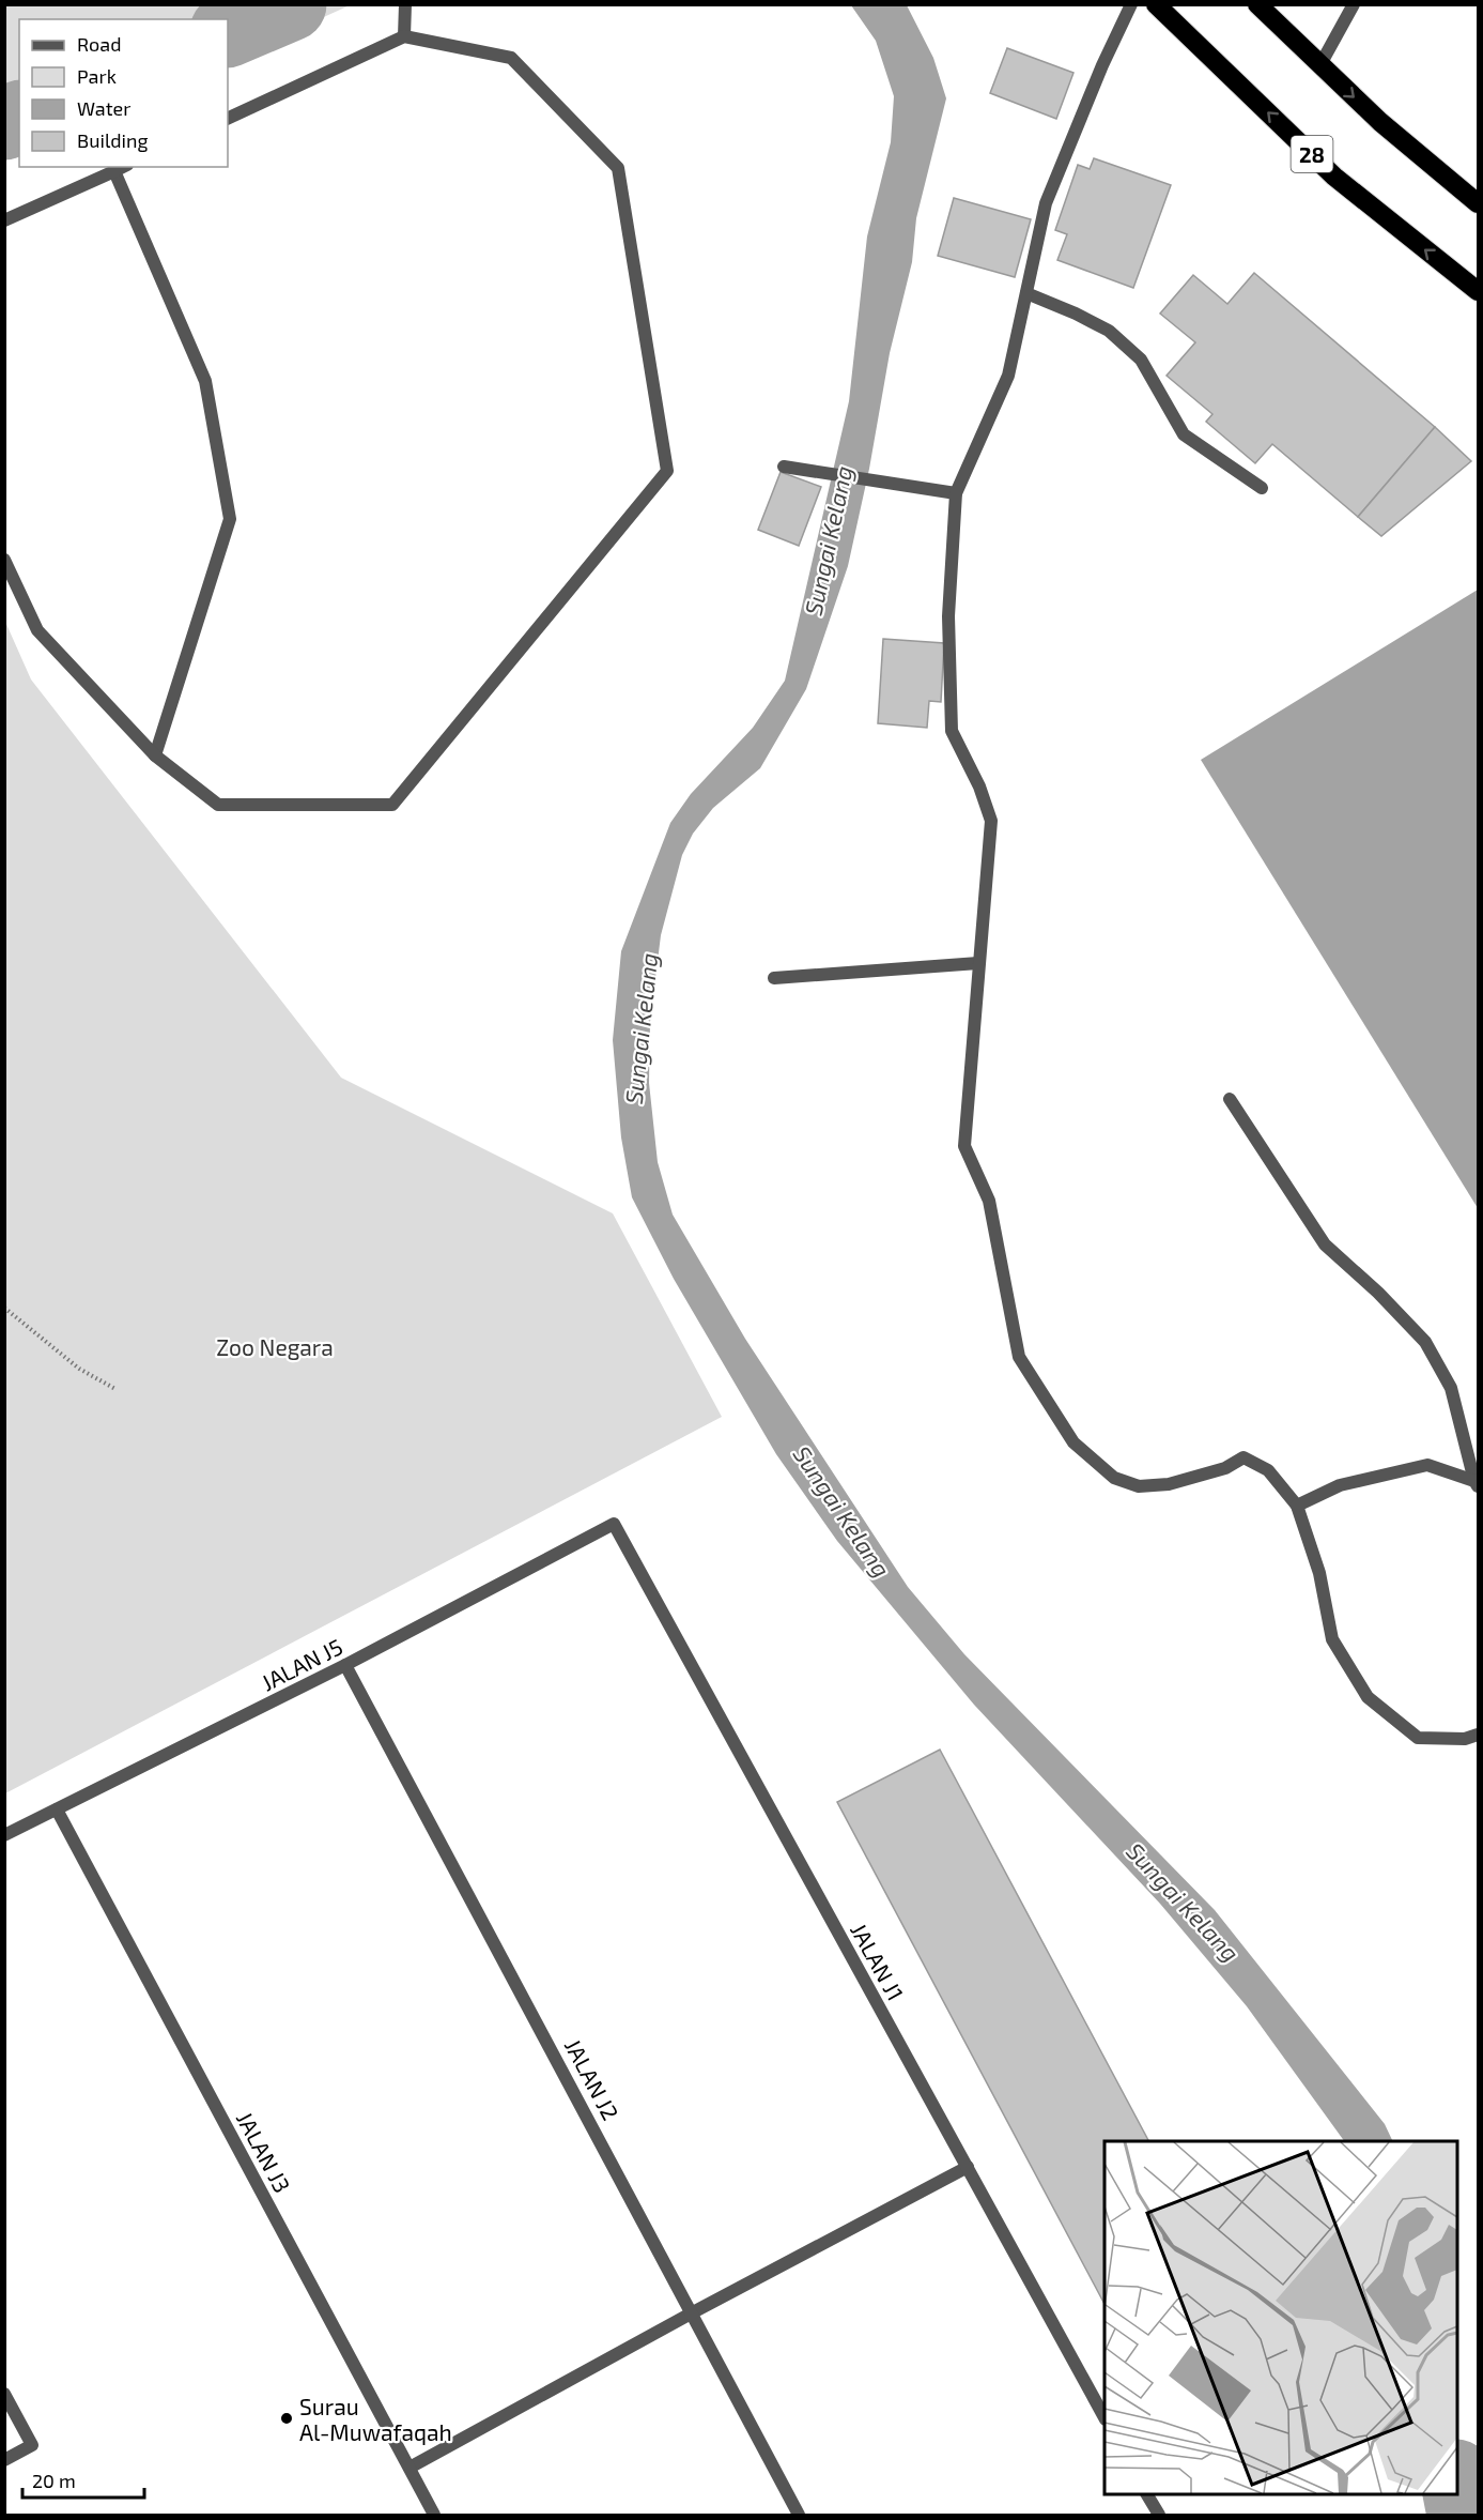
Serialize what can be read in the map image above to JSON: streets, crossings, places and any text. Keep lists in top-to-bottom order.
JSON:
{
  "streets": {
    "highway": ["28"],
    "street": [
      "JALAN J5",
      "JALAN J1",
      "JALAN J2",
      "JALAN J3"
    ]
  },
  "crossings": [
    ["JALAN J5", "JALAN J1"],
    ["JALAN J5", "JALAN J2"],
    ["JALAN J5", "JALAN J3"]
  ],
  "water": ["Sungai Kelang"],
  "parks": ["Zoo Negara"],
  "places": ["Surau Al-Muwafaqah"],
  "legend": [
    "Road",
    "Park",
    "Water",
    "Building"
  ],
  "scale_bar": "20 m"
}
